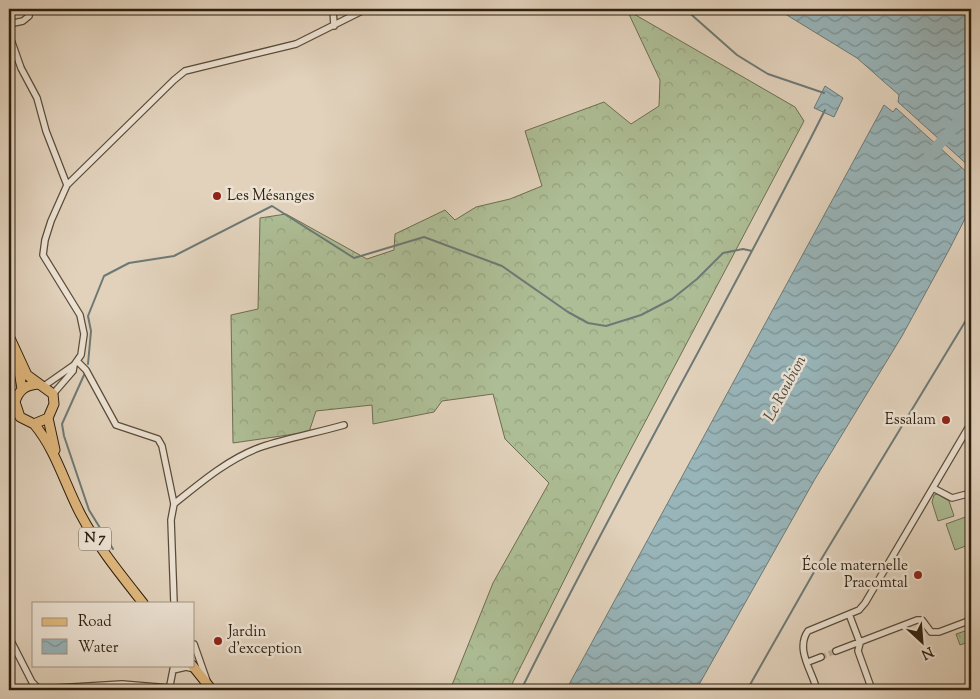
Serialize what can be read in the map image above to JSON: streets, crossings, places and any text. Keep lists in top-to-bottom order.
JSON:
{
  "streets": {
    "main road": ["N 7"]
  },
  "water": ["Le Roubion"],
  "places": [
    "Les Mésanges",
    "Essalam",
    "École maternelle Pracomtal",
    "Jardin d'exception"
  ],
  "legend": ["Road", "Water"],
  "north": "bottom right"
}
